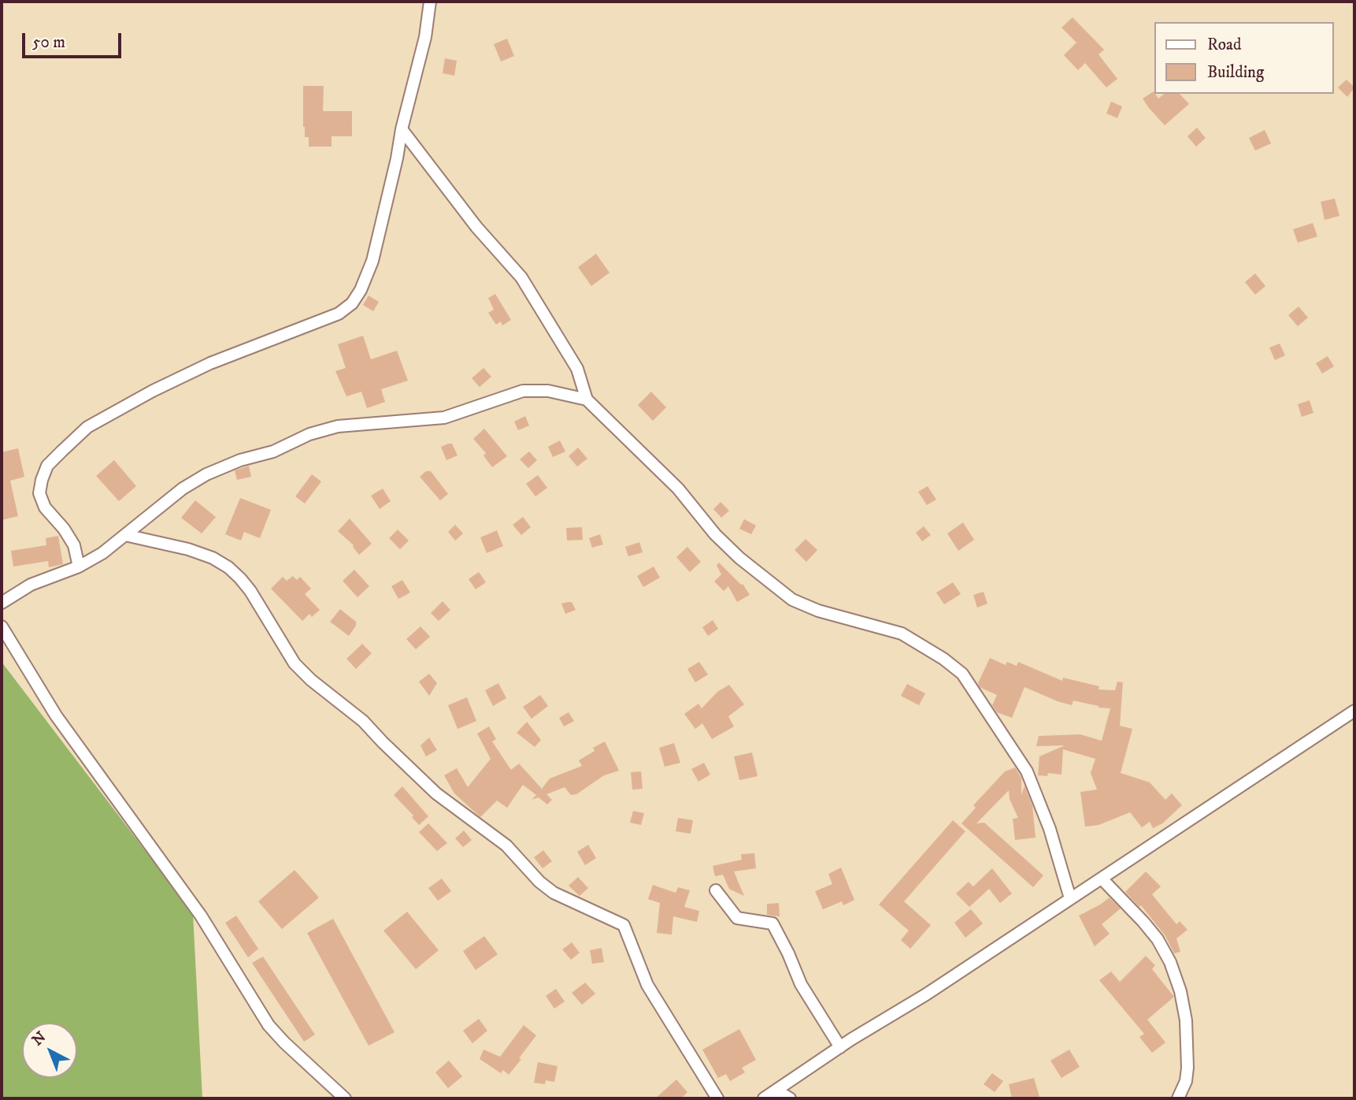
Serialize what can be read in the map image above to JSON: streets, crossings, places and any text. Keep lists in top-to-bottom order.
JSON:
{
  "legend": ["Road", "Building"],
  "scale_bar": "50 m",
  "north": "top left"
}
